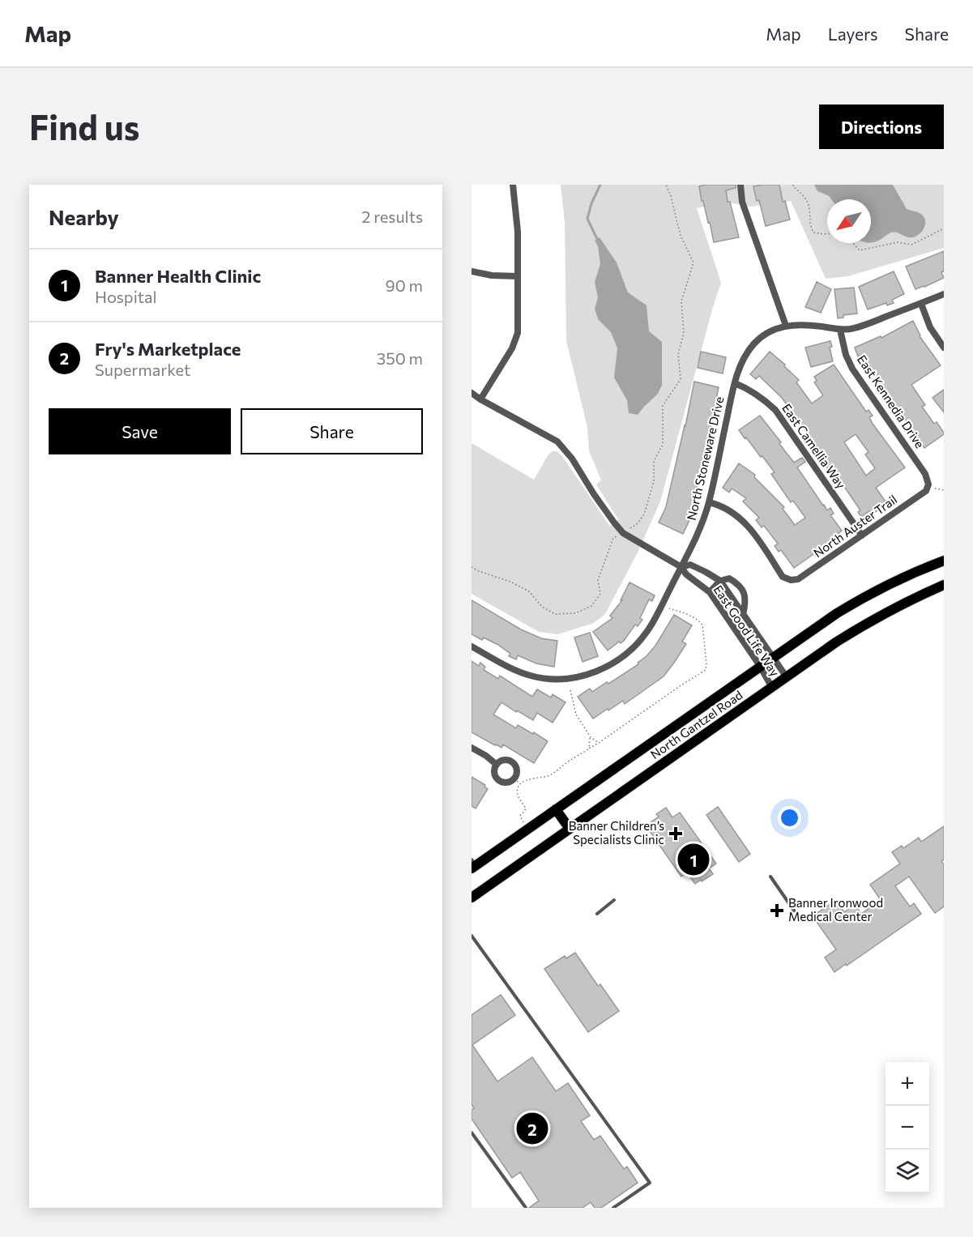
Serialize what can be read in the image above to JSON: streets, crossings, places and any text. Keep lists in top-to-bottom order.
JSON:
{
  "streets": {
    "main road": ["North Gantzel Road"],
    "street": [
      "East Kennedia Drive",
      "East Camellia Way",
      "North Stoneware Drive",
      "North Auster Trail",
      "East Good Life Way"
    ]
  },
  "crossings": [
    ["East Kennedia Drive", "North Stoneware Drive"],
    ["East Kennedia Drive", "North Auster Trail"],
    ["East Camellia Way", "North Stoneware Drive"],
    ["East Camellia Way", "North Auster Trail"],
    ["North Stoneware Drive", "North Auster Trail"],
    ["North Stoneware Drive", "East Good Life Way"],
    ["East Good Life Way", "North Gantzel Road"]
  ],
  "places": {
    "health": ["Banner Children’s Specialists Clinic", "Banner Ironwood Medical Center"]
  },
  "north": "bottom left",
  "page": {
    "header": "Map",
    "nav": ["Map", "Layers", "Share"],
    "buttons": [
      "Directions",
      ["Save", "Share"]
    ],
    "title": "Find us",
    "heading": ["Nearby", "2 results"],
    "list": [
      {
        "mark": "1",
        "name": "Banner Health Clinic",
        "note": "Hospital",
        "value": "90 m"
      },
      {
        "mark": "2",
        "name": "Fry's Marketplace",
        "note": "Supermarket",
        "value": "350 m"
      }
    ],
    "pins": ["1", "2"],
    "map_buttons": ["+", "−"]
  }
}
